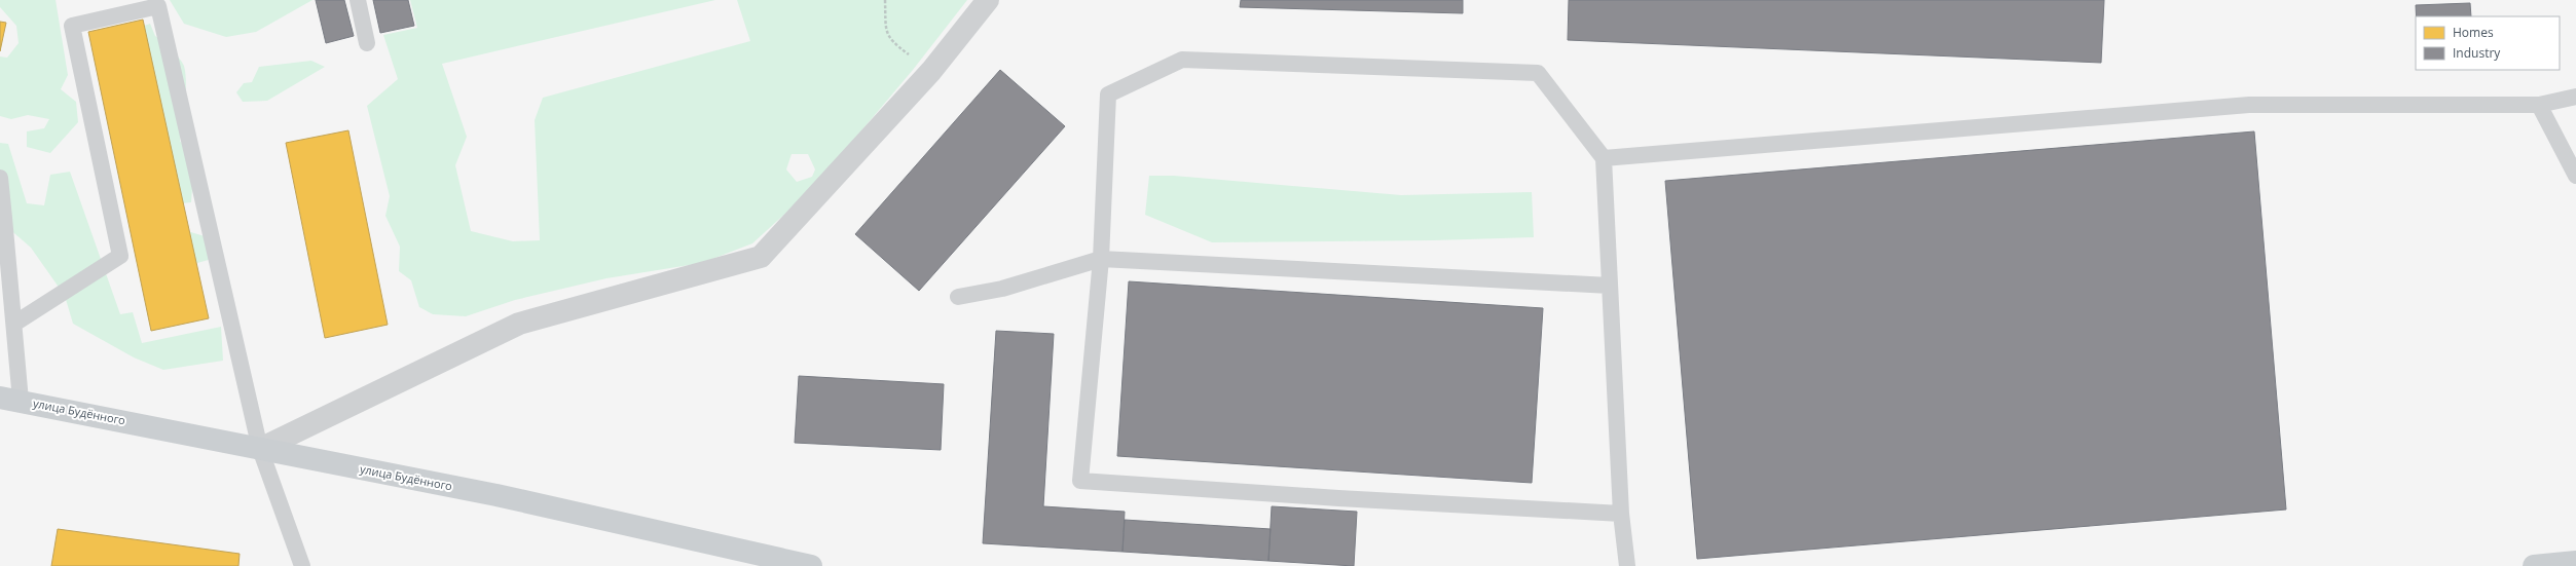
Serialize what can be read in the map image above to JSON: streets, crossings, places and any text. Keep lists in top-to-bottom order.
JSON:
{
  "streets": {
    "main road": ["улица Будённого"]
  },
  "legend": ["Homes", "Industry"]
}
